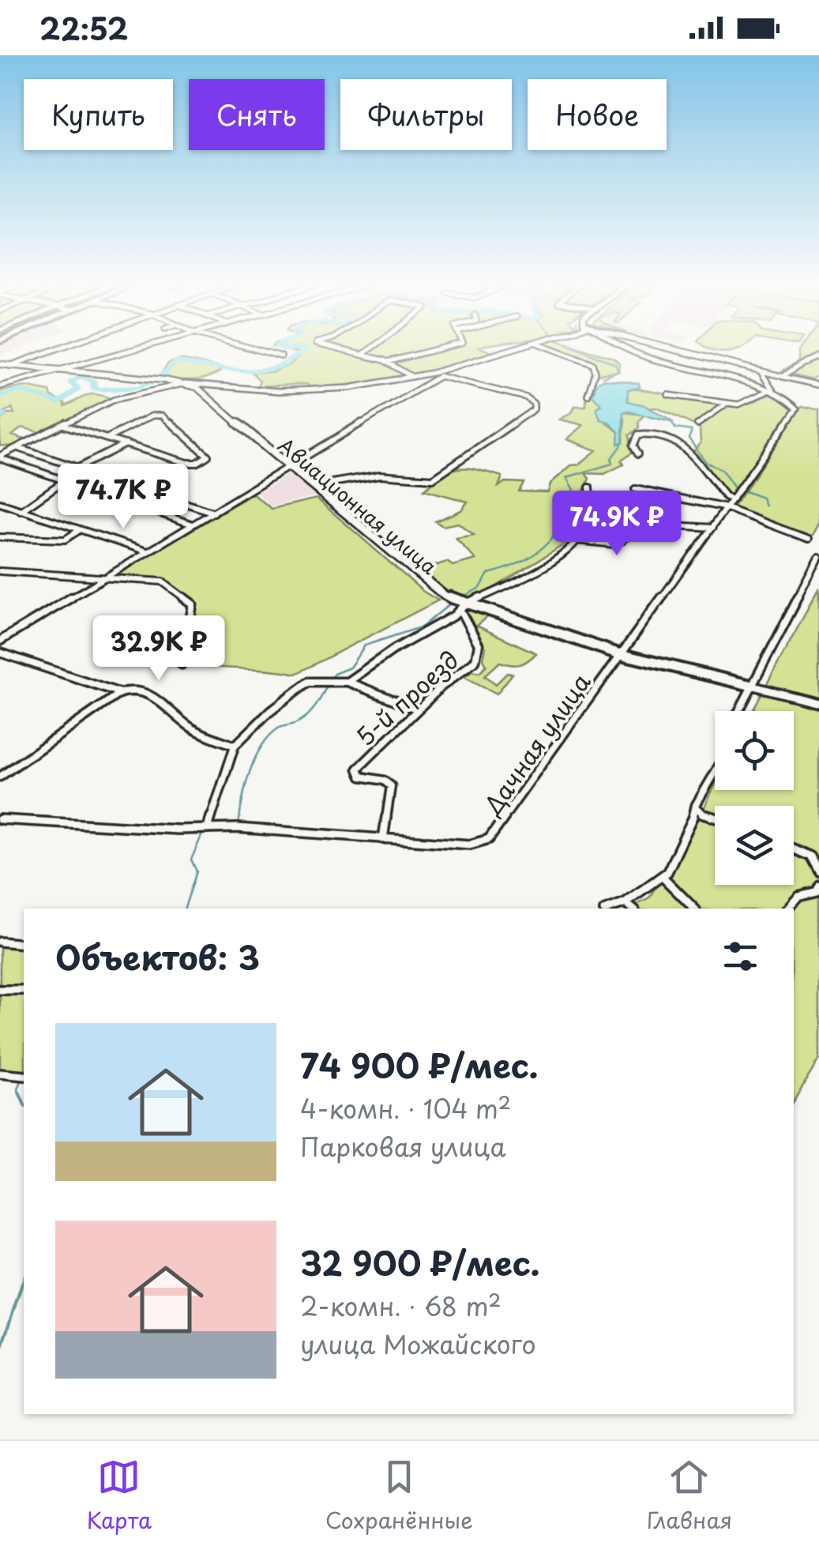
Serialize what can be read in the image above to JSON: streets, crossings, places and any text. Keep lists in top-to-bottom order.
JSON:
{
  "streets": {
    "street": ["Авиационная улица", "5-й проезд", "Дачная улица"]
  },
  "crossings": [
    ["Авиационная улица", "5-й проезд"],
    ["Авиационная улица", "Дачная улица"],
    ["5-й проезд", "Дачная улица"]
  ],
  "page": {
    "status": "22:52",
    "chip": [
      "Купить",
      "Снять",
      "Фильтры",
      "Новое"
    ],
    "price": ["74.7K ₽", "74.9K ₽", "32.9K ₽"],
    "heading": "Объектов: 3",
    "list": [
      {
        "name": "74 900 ₽/мес.",
        "note": "4-комн. · 104 m² · Парковая улица"
      },
      {
        "name": "32 900 ₽/мес.",
        "note": "2-комн. · 68 m² · улица Можайского"
      }
    ],
    "tabs": ["Карта", "Сохранённые", "Главная"]
  }
}
